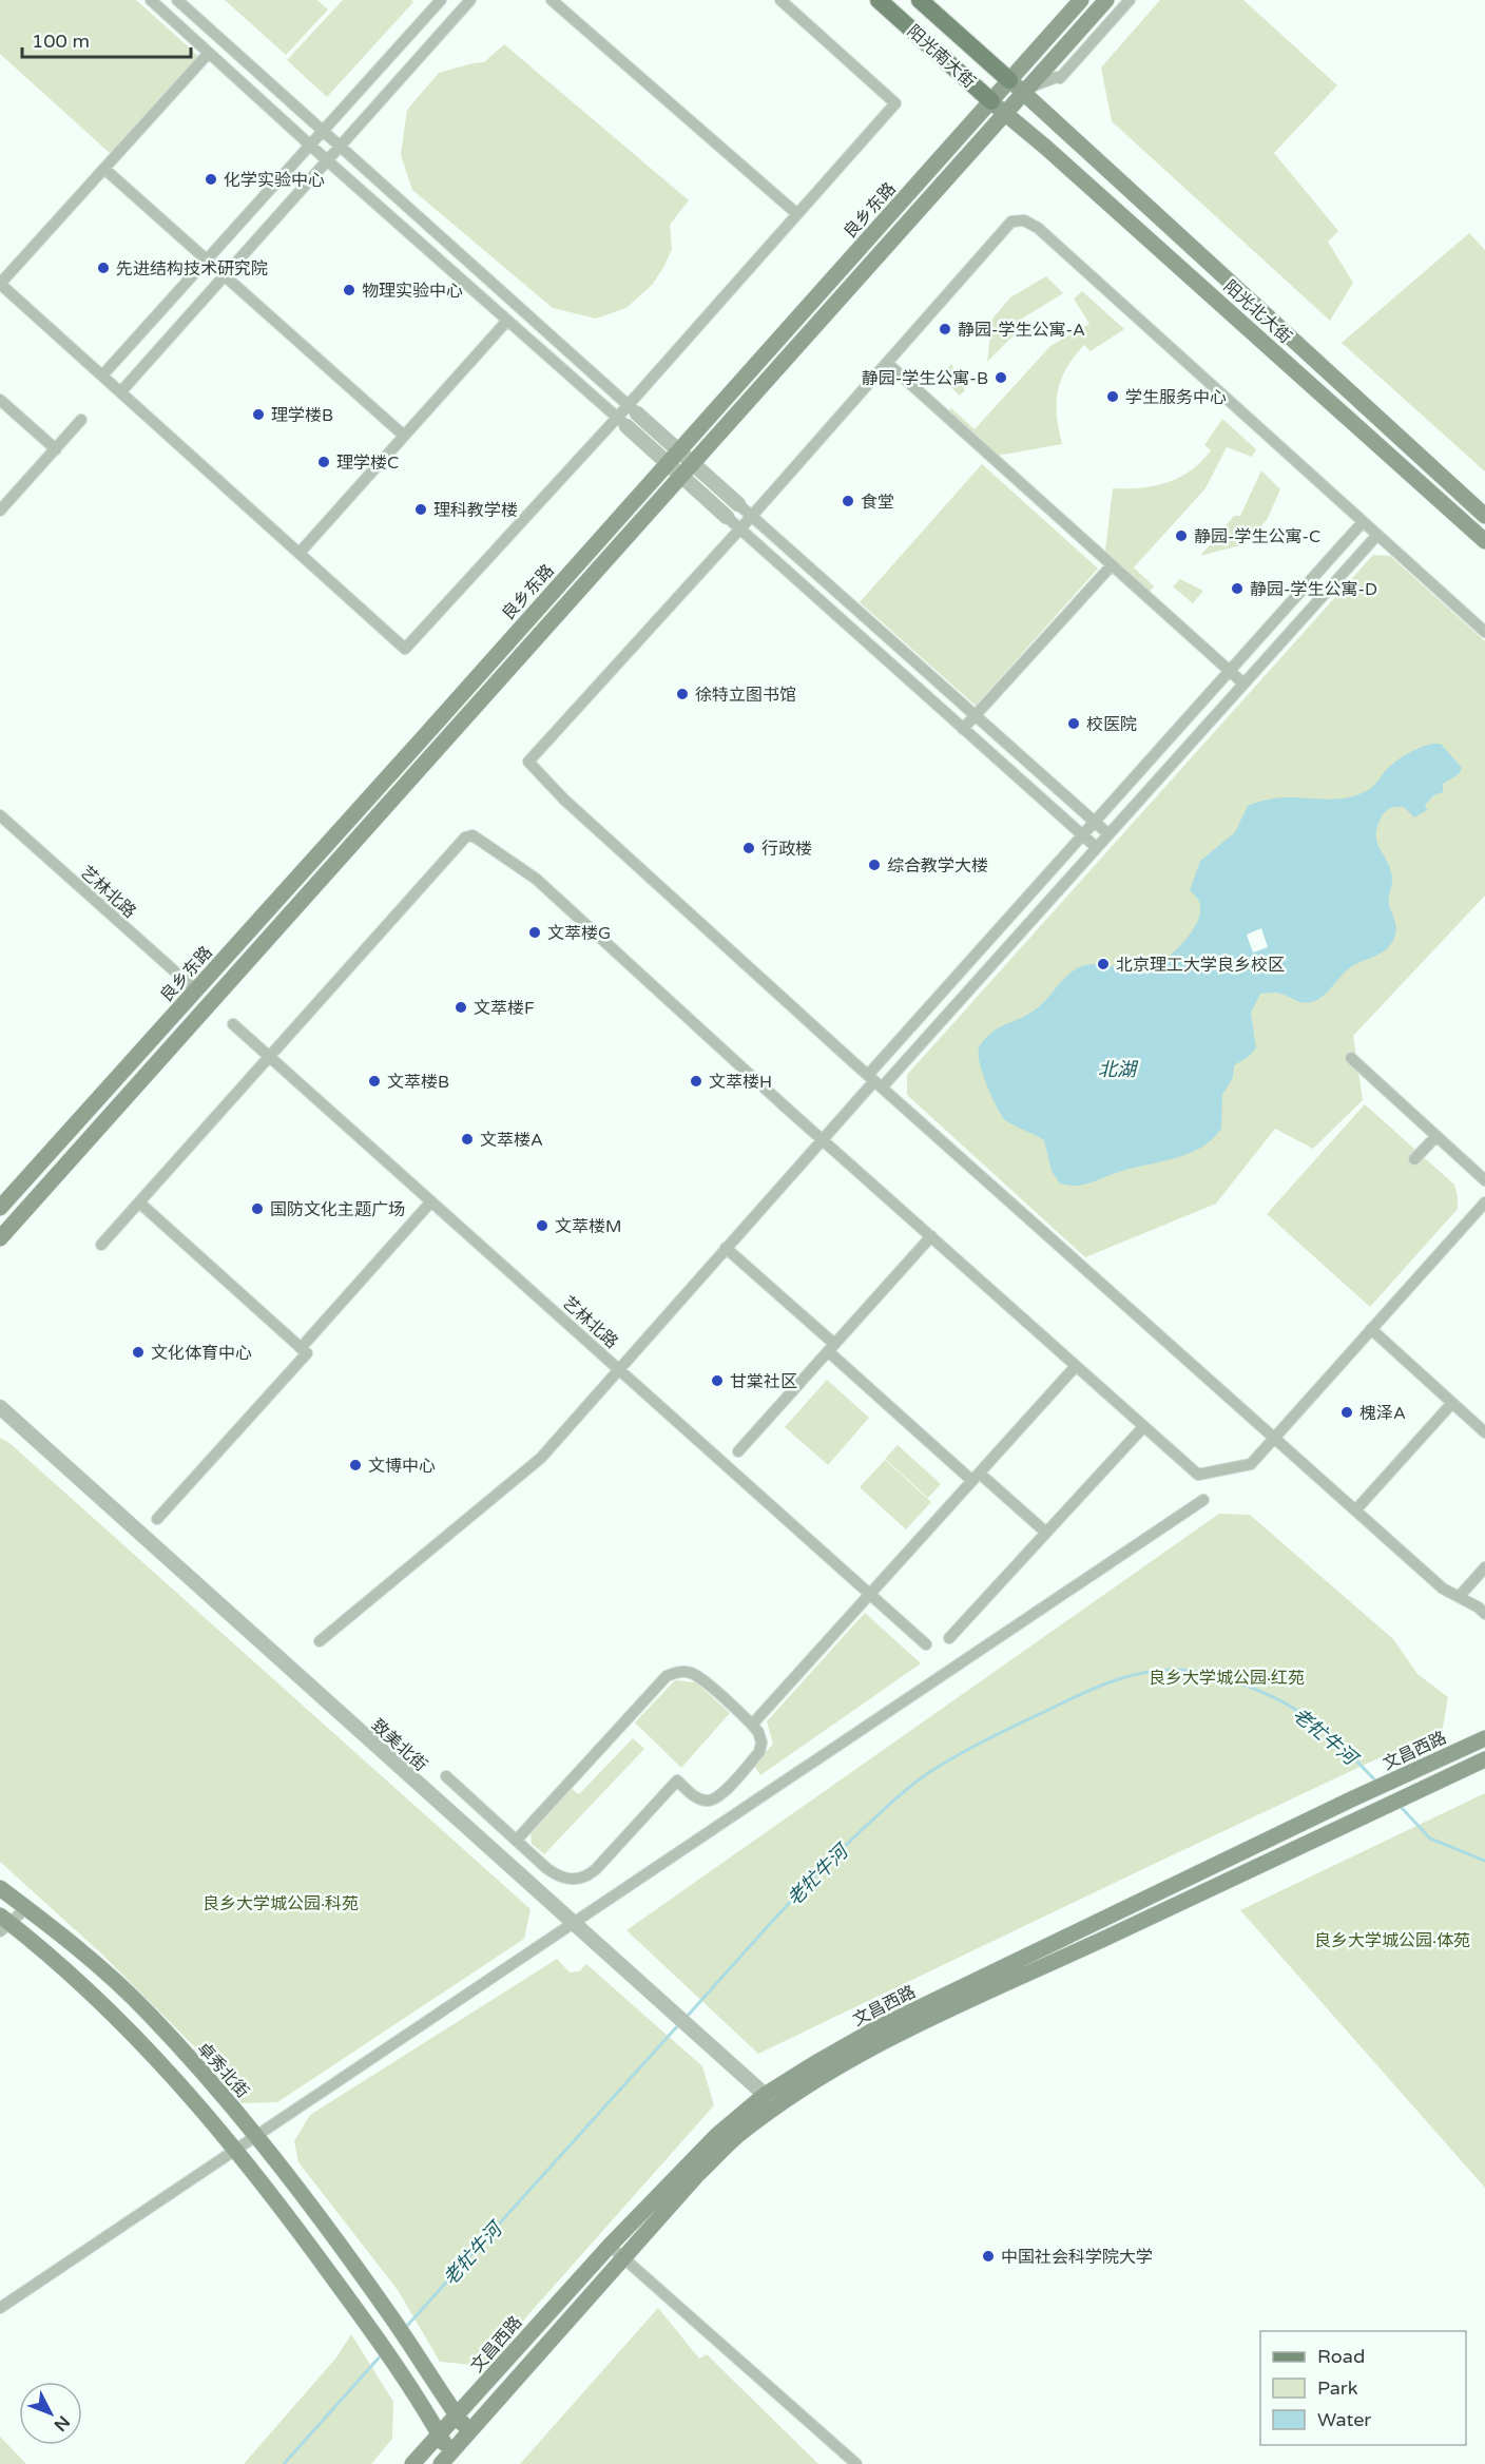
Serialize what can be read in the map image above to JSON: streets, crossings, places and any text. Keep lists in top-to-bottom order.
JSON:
{
  "streets": {
    "main road": [
      "阳光南大街",
      "良乡东路",
      "阳光北大街",
      "文昌西路",
      "卓秀北街"
    ],
    "street": ["艺林北路", "致美北街"]
  },
  "crossings": [
    ["阳光南大街", "良乡东路"],
    ["阳光南大街", "阳光北大街"],
    ["良乡东路", "阳光北大街"],
    ["良乡东路", "艺林北路"],
    ["致美北街", "文昌西路"],
    ["文昌西路", "卓秀北街"]
  ],
  "water": ["北湖", "老牤牛河"],
  "parks": ["良乡大学城公园·红苑", "良乡大学城公园·科苑", "良乡大学城公园·体苑"],
  "places": [
    "化学实验中心",
    "先进结构技术研究院",
    "物理实验中心",
    "静园-学生公寓-A",
    "静园-学生公寓-B",
    "学生服务中心",
    "理学楼B",
    "理学楼C",
    "食堂",
    "理科教学楼",
    "静园-学生公寓-C",
    "静园-学生公寓-D",
    "徐特立图书馆",
    "校医院",
    "行政楼",
    "综合教学大楼",
    "文萃楼G",
    "北京理工大学良乡校区",
    "文萃楼F",
    "文萃楼B",
    "文萃楼H",
    "文萃楼A",
    "国防文化主题广场",
    "文萃楼M",
    "文化体育中心",
    "甘棠社区",
    "槐泽A",
    "文博中心",
    "中国社会科学院大学"
  ],
  "legend": ["Road", "Park", "Water"],
  "scale_bar": "100 m",
  "north": "bottom right"
}
